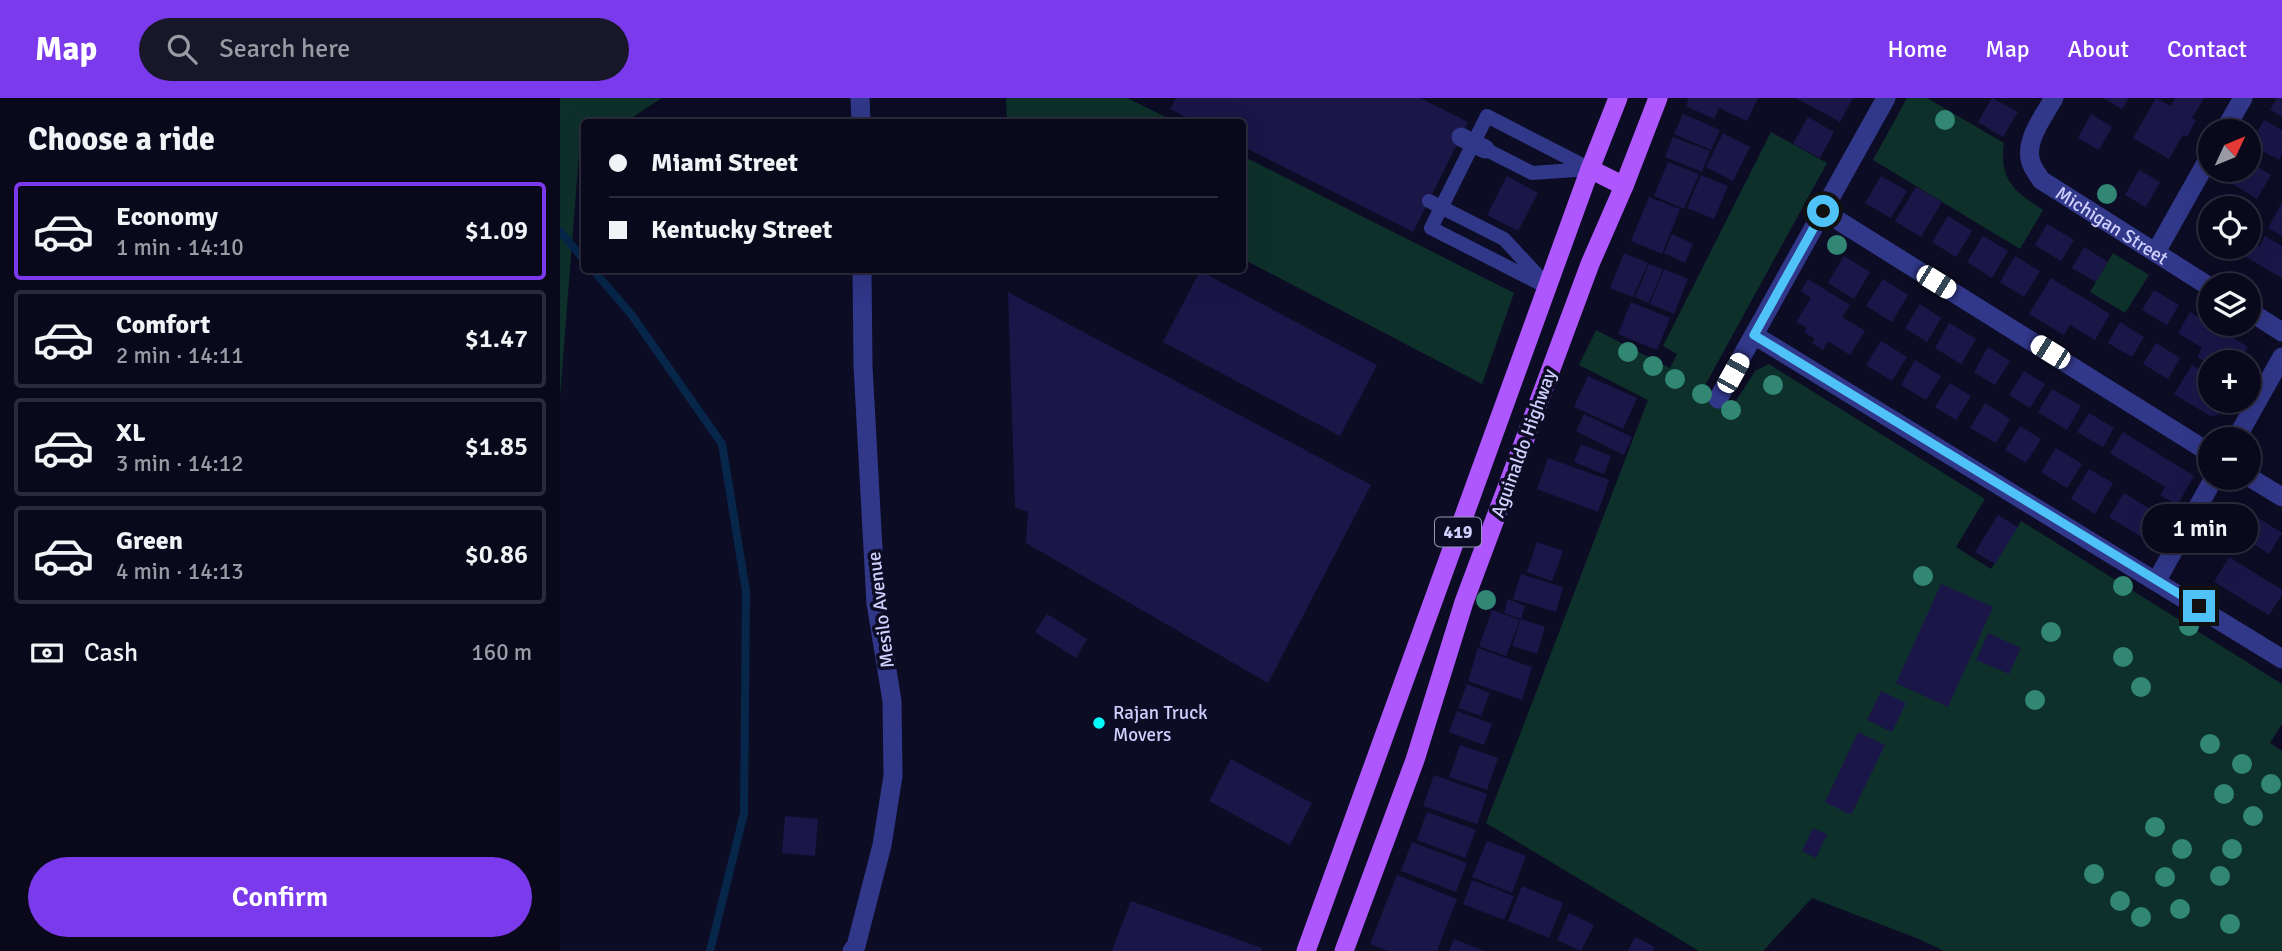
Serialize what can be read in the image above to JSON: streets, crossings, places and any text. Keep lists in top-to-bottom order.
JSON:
{
  "streets": {
    "main road": ["Aguinaldo Highway", "419"],
    "street": ["Michigan Street", "Mesilo Avenue"]
  },
  "places": ["Rajan Truck Movers"],
  "north": "top right",
  "page": {
    "header": "Map",
    "search": "Search here",
    "nav": [
      "Home",
      "Map",
      "About",
      "Contact"
    ],
    "heading": "Choose a ride",
    "map_buttons": ["+", "−"],
    "banner": ["Miami Street", "Kentucky Street"],
    "list": [
      {
        "name": "Economy",
        "note": "1 min · 14:10",
        "value": "$1.09"
      },
      {
        "name": "Comfort",
        "note": "2 min · 14:11",
        "value": "$1.47"
      },
      {
        "name": "XL",
        "note": "3 min · 14:12",
        "value": "$1.85"
      },
      {
        "name": "Green",
        "note": "4 min · 14:13",
        "value": "$0.86"
      }
    ],
    "bubble": "1 min",
    "pay": ["Cash", "160 m"],
    "buttons": "Confirm"
  }
}
